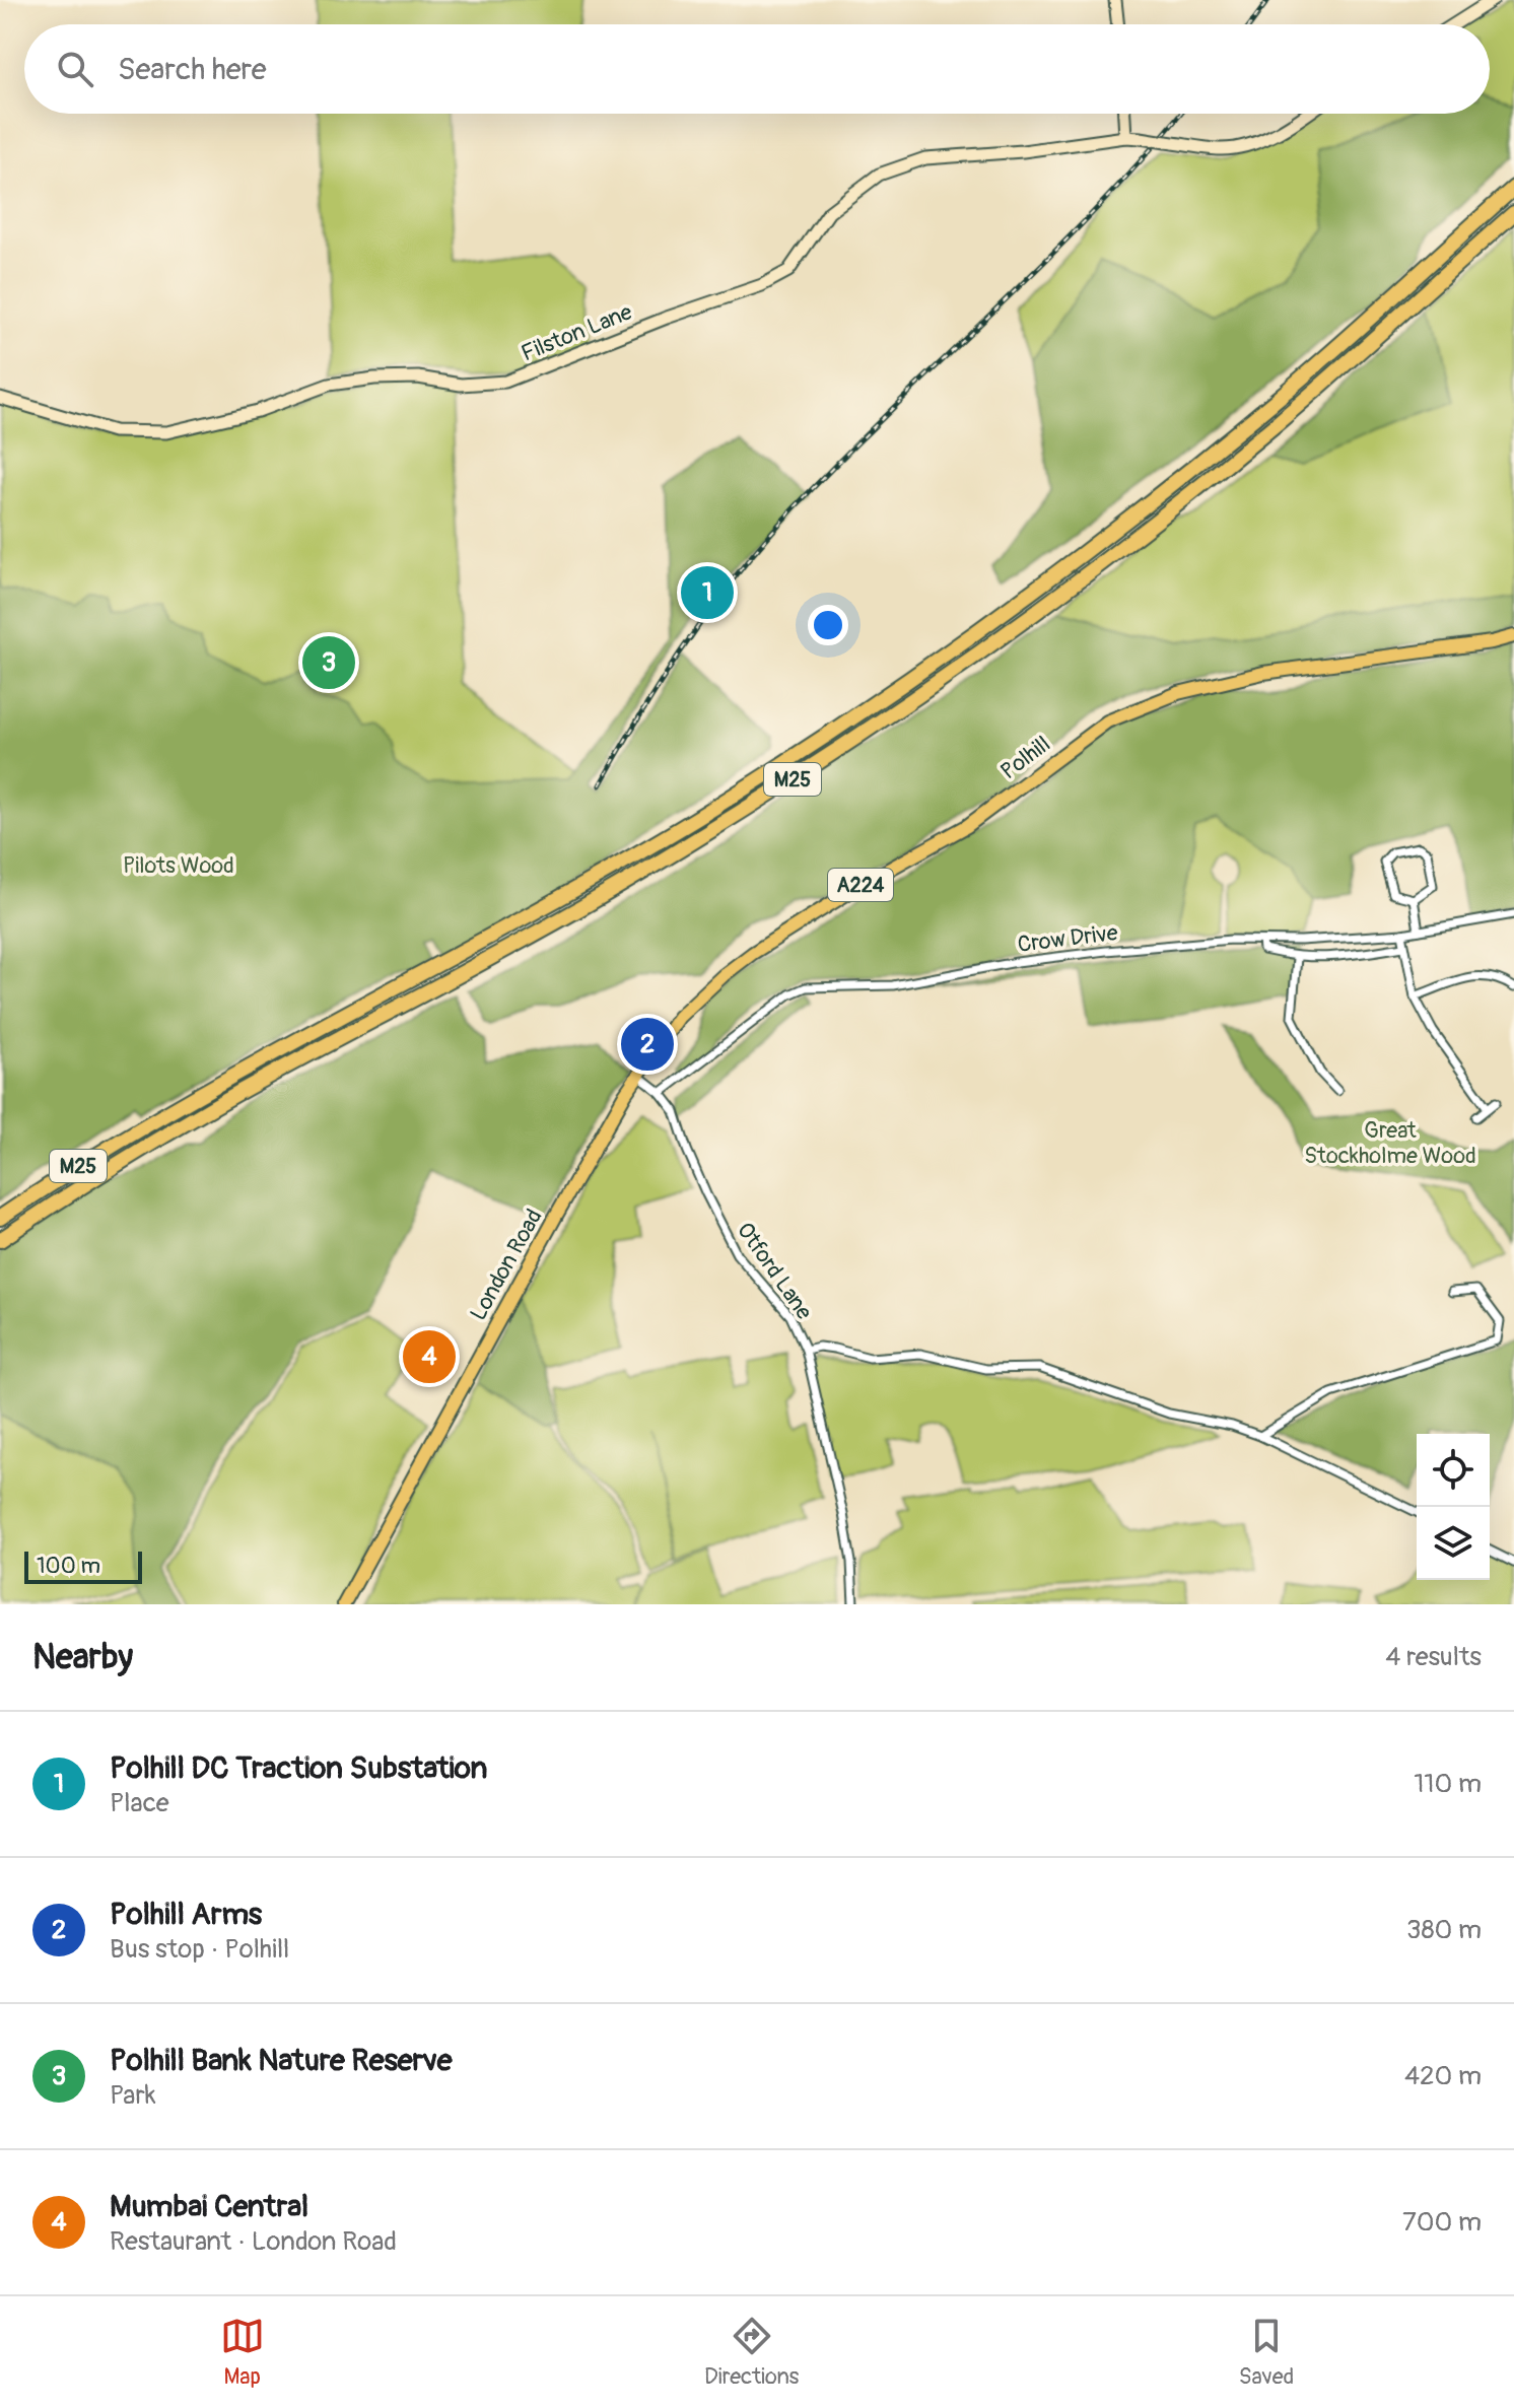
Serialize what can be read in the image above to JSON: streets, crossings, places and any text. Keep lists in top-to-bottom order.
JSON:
{
  "streets": {
    "highway": ["M25"],
    "main road": ["Polhill", "A224", "London Road"],
    "street": ["Filston Lane", "Crow Drive", "Otford Lane"]
  },
  "crossings": [
    ["Polhill", "London Road"],
    ["Polhill", "Otford Lane"],
    ["Crow Drive", "Otford Lane"],
    ["London Road", "Otford Lane"]
  ],
  "parks": ["Pilots Wood", "Great Stockholme Wood"],
  "scale_bar": "100 m",
  "page": {
    "search": "Search here",
    "pins": [
      "1",
      "3",
      "2",
      "4"
    ],
    "scale": "100 m",
    "heading": ["Nearby", "4 results"],
    "list": [
      {
        "mark": "1",
        "name": "Polhill DC Traction Substation",
        "note": "Place",
        "value": "110 m"
      },
      {
        "mark": "2",
        "name": "Polhill Arms",
        "note": "Bus stop · Polhill",
        "value": "380 m"
      },
      {
        "mark": "3",
        "name": "Polhill Bank Nature Reserve",
        "note": "Park",
        "value": "420 m"
      },
      {
        "mark": "4",
        "name": "Mumbai Central",
        "note": "Restaurant · London Road",
        "value": "700 m"
      }
    ],
    "nav": ["Map", "Directions", "Saved"]
  }
}
